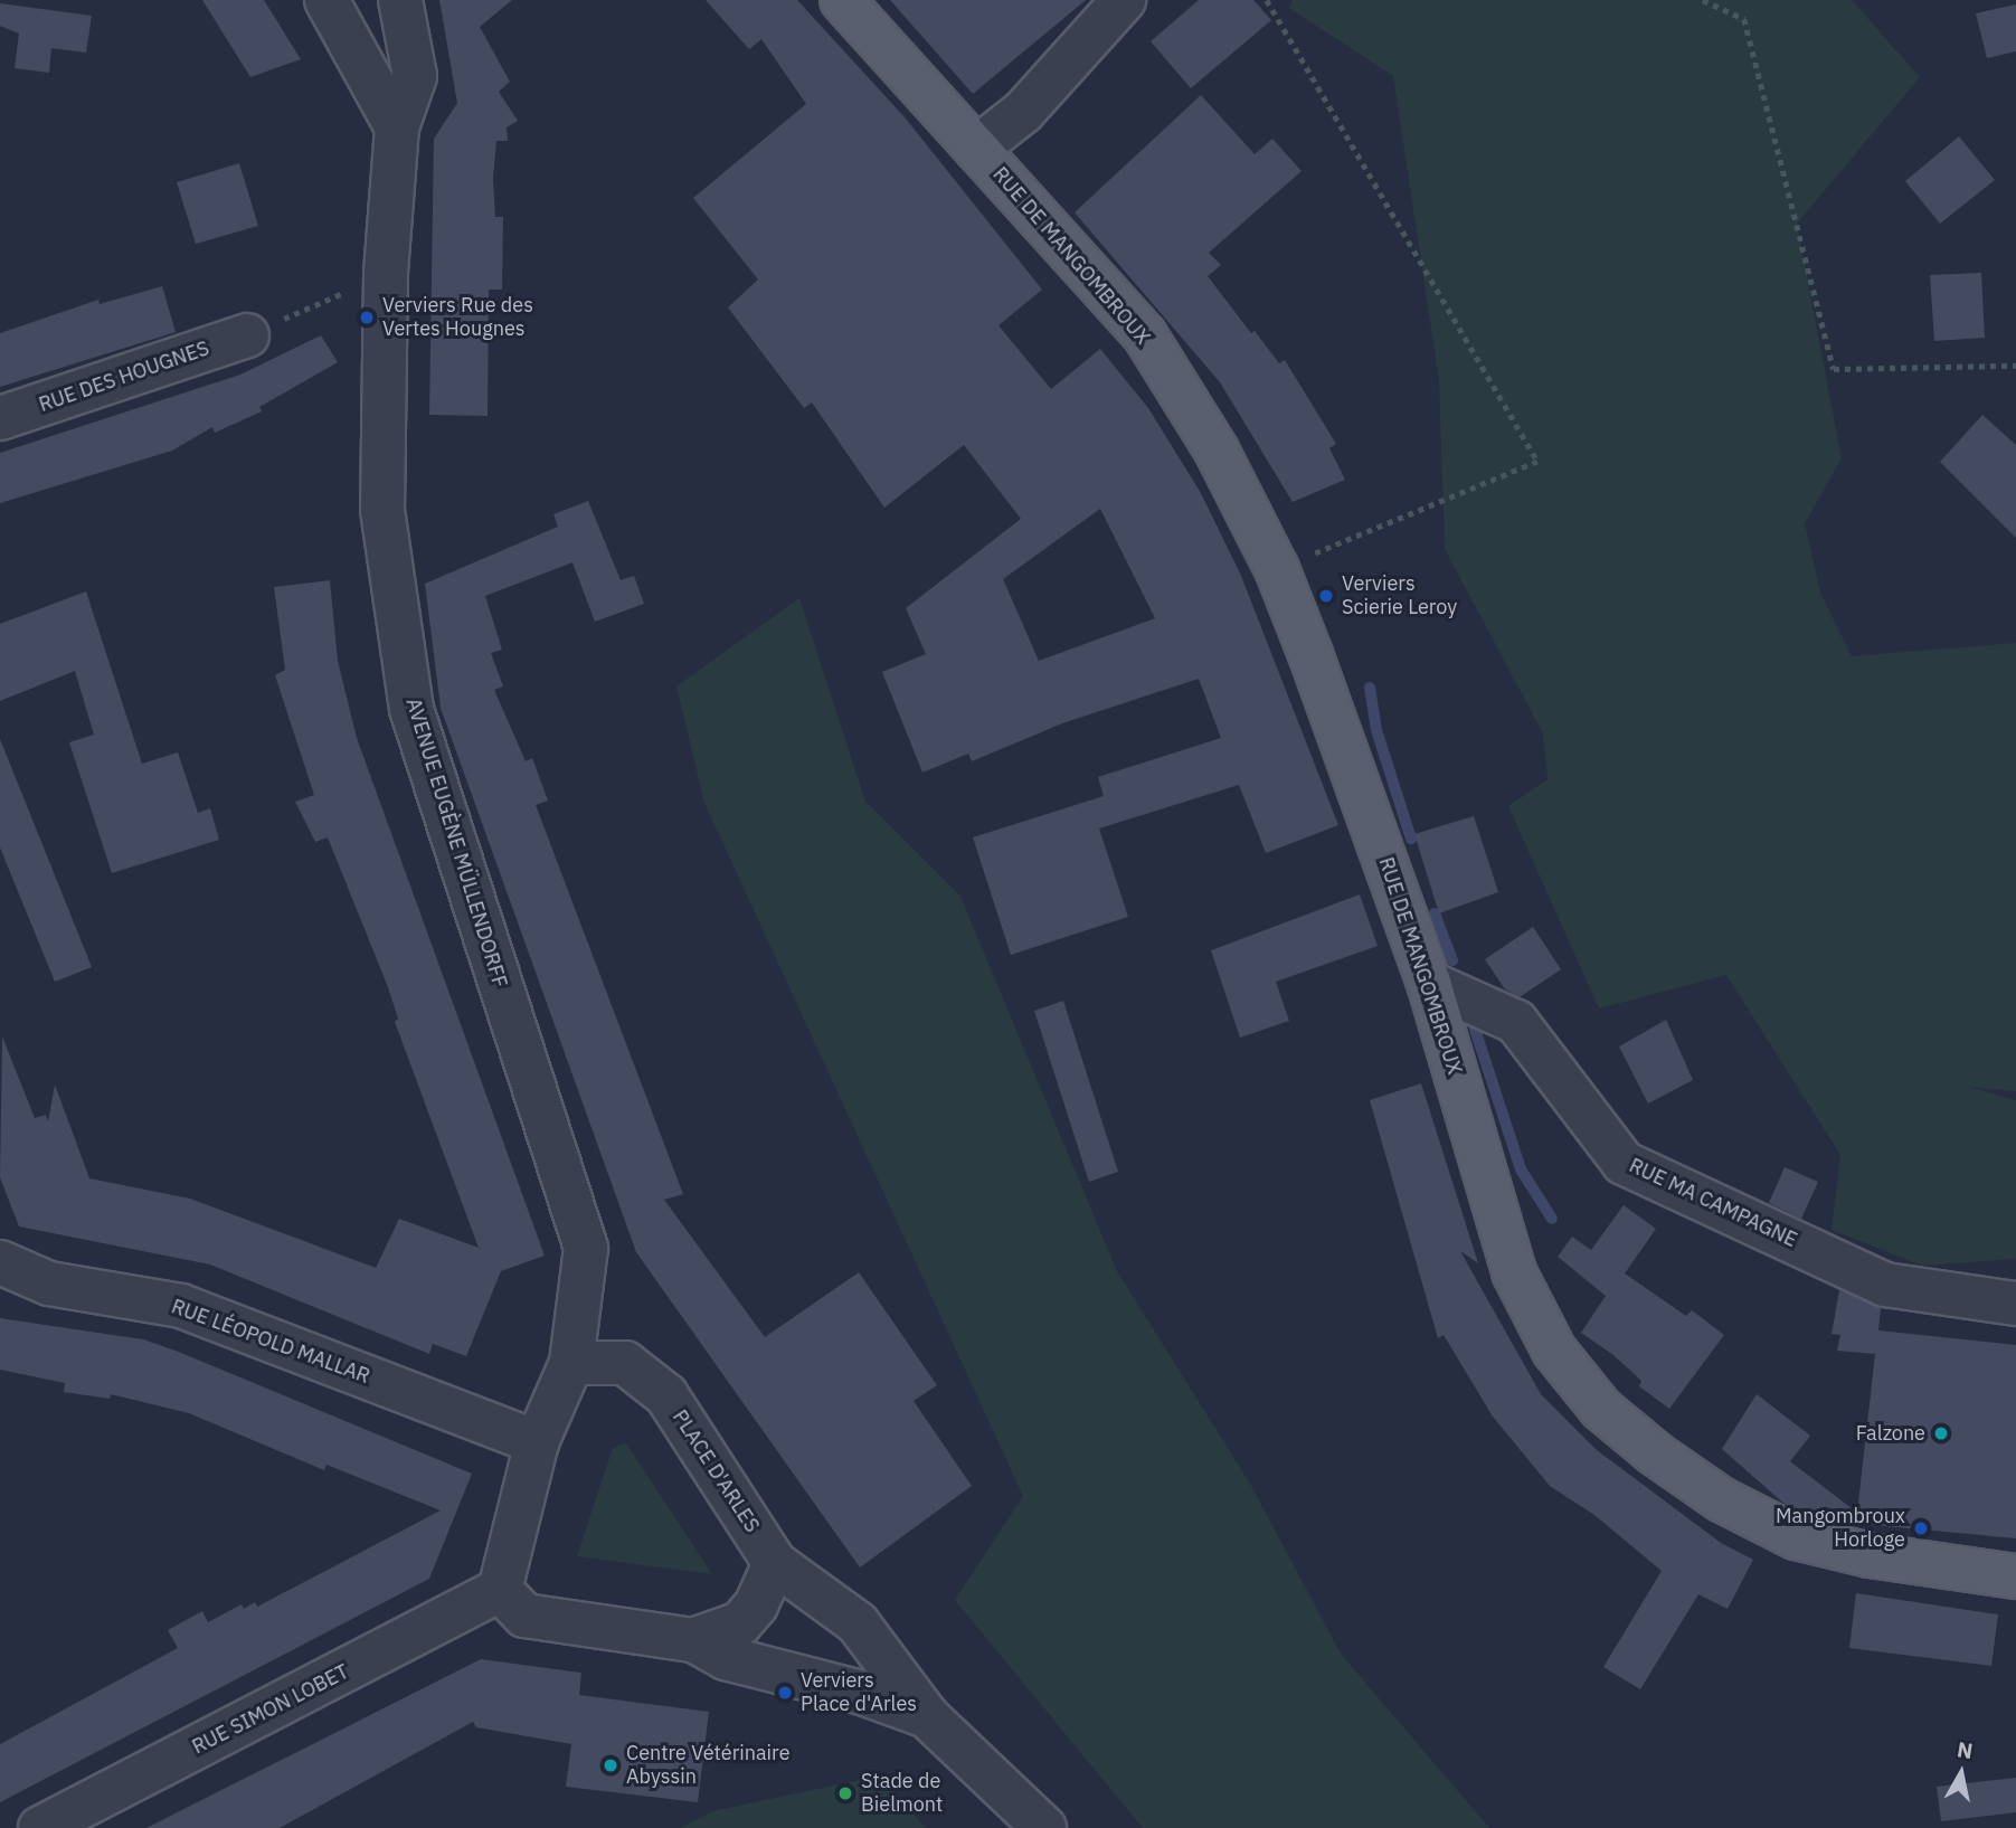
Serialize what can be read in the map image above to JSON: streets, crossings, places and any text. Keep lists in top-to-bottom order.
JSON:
{
  "streets": {
    "main road": ["RUE DE MANGOMBROUX"],
    "street": [
      "RUE DES HOUGNES",
      "AVENUE EUGÈNE MÜLLENDORFF",
      "RUE MA CAMPAGNE",
      "RUE LÉOPOLD MALLAR",
      "PLACE D'ARLES",
      "RUE SIMON LOBET"
    ]
  },
  "crossings": [
    ["RUE DE MANGOMBROUX", "RUE MA CAMPAGNE"],
    ["AVENUE EUGÈNE MÜLLENDORFF", "PLACE D'ARLES"]
  ],
  "places": [
    "Verviers Rue des Vertes Hougnes",
    "Verviers Scierie Leroy",
    "Falzone",
    "Mangombroux Horloge",
    "Verviers Place d'Arles",
    "Centre Vétérinaire Abyssin",
    "Stade de Bielmont"
  ],
  "north": "top"
}
